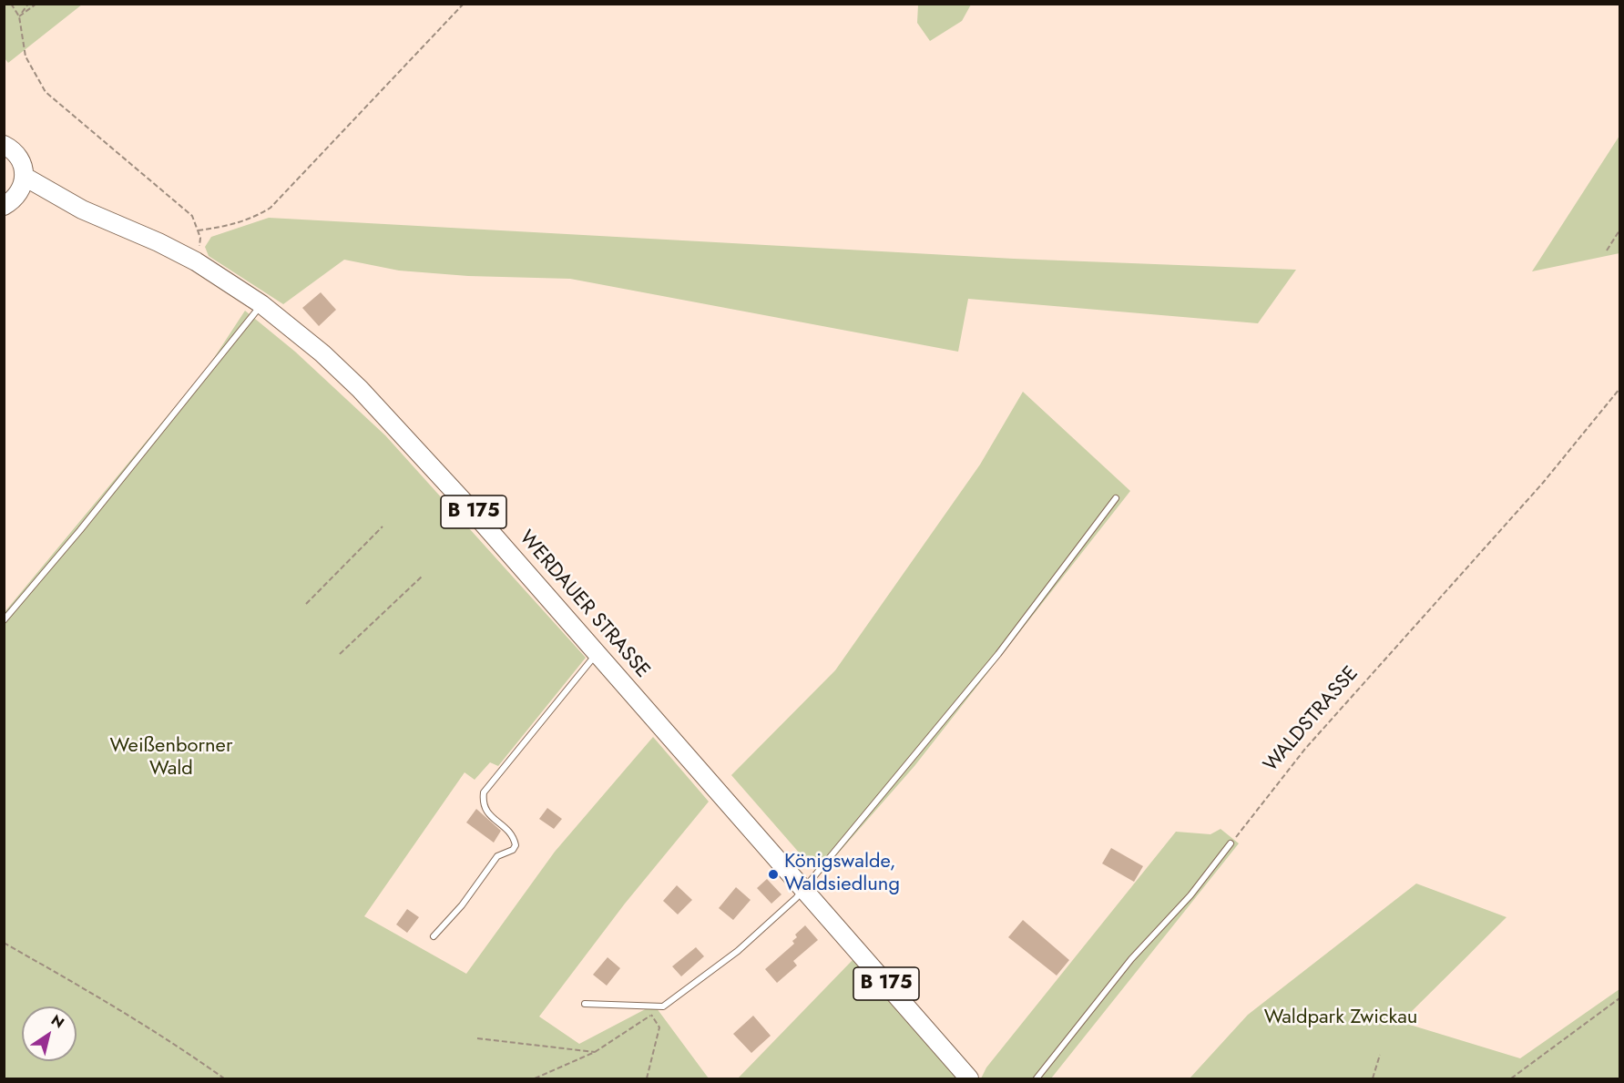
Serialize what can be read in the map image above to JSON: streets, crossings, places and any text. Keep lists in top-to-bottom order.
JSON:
{
  "streets": {
    "main road": ["B 175", "WERDAUER STRASSE"],
    "path": ["WALDSTRASSE"]
  },
  "parks": ["Weißenborner Wald", "Waldpark Zwickau"],
  "places": ["Königswalde, Waldsiedlung"],
  "north": "top right"
}
